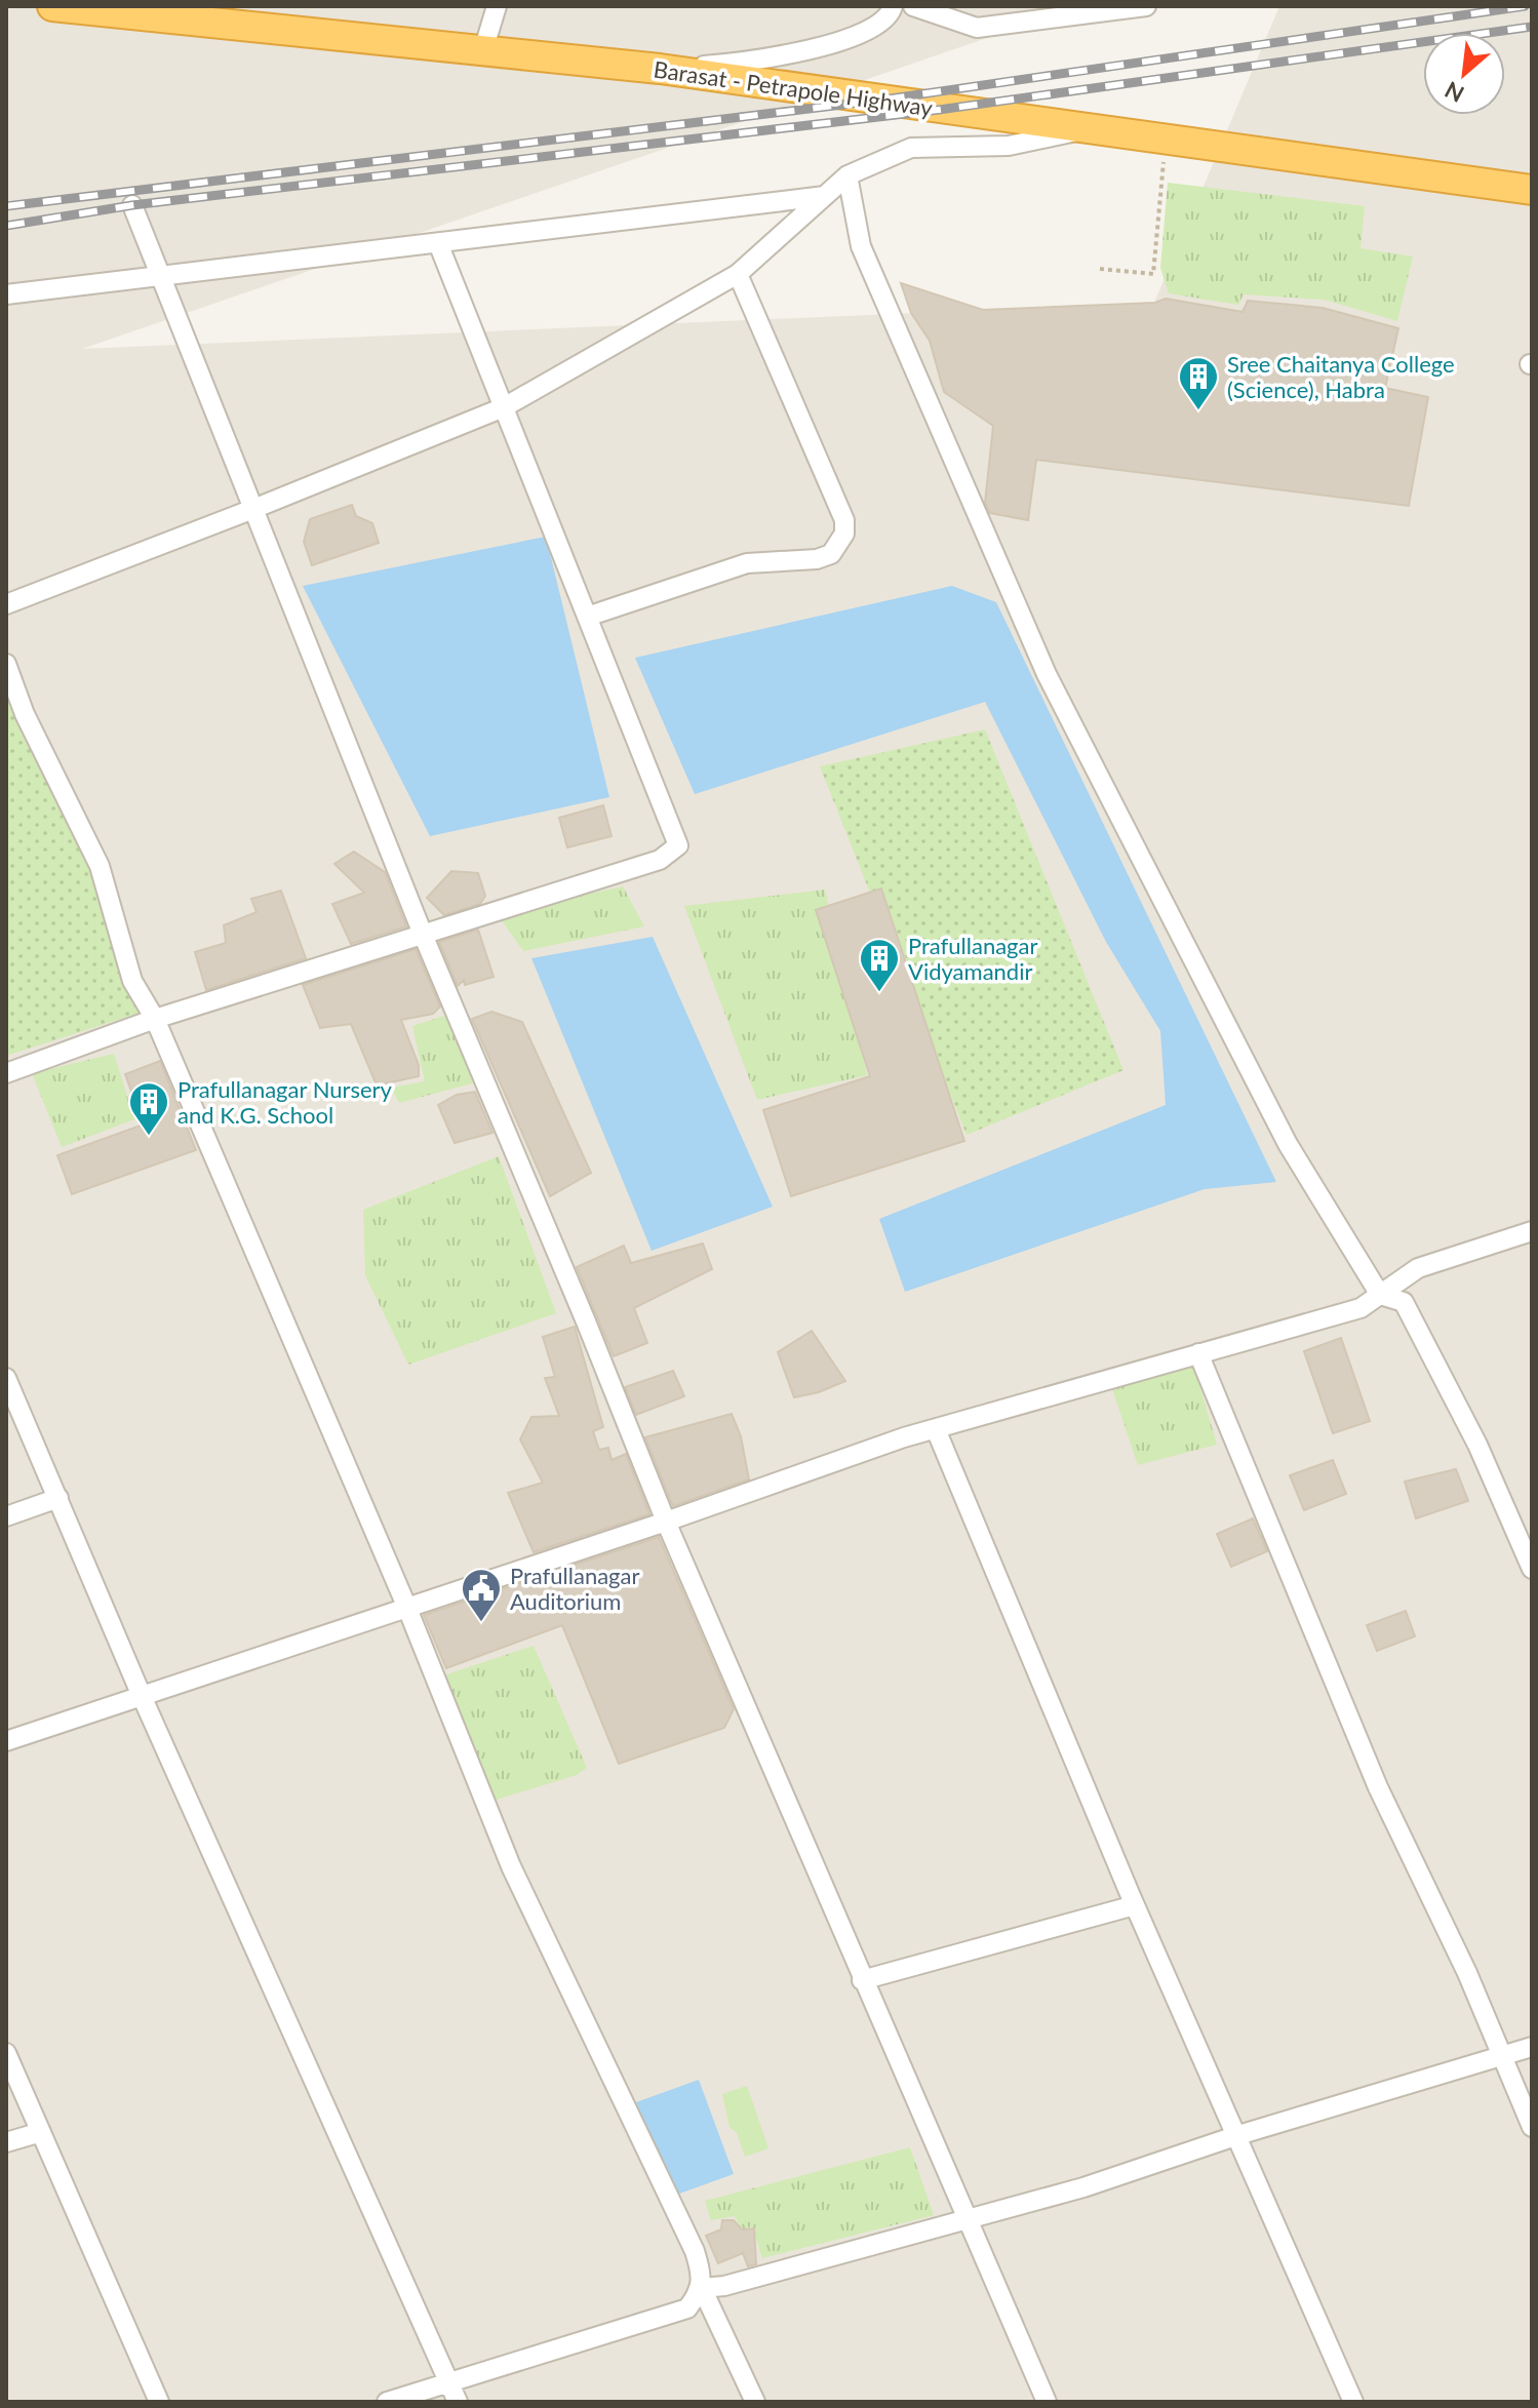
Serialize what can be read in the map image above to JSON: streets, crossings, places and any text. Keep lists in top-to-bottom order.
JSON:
{
  "streets": {
    "highway": ["Barasat - Petrapole Highway"]
  },
  "places": {
    "building": ["Sree Chaitanya College (Science), Habra", "Prafullanagar Vidyamandir", "Prafullanagar Nursery and K.G. School"],
    "public building": ["Prafullanagar Auditorium"]
  },
  "north": "bottom left"
}
